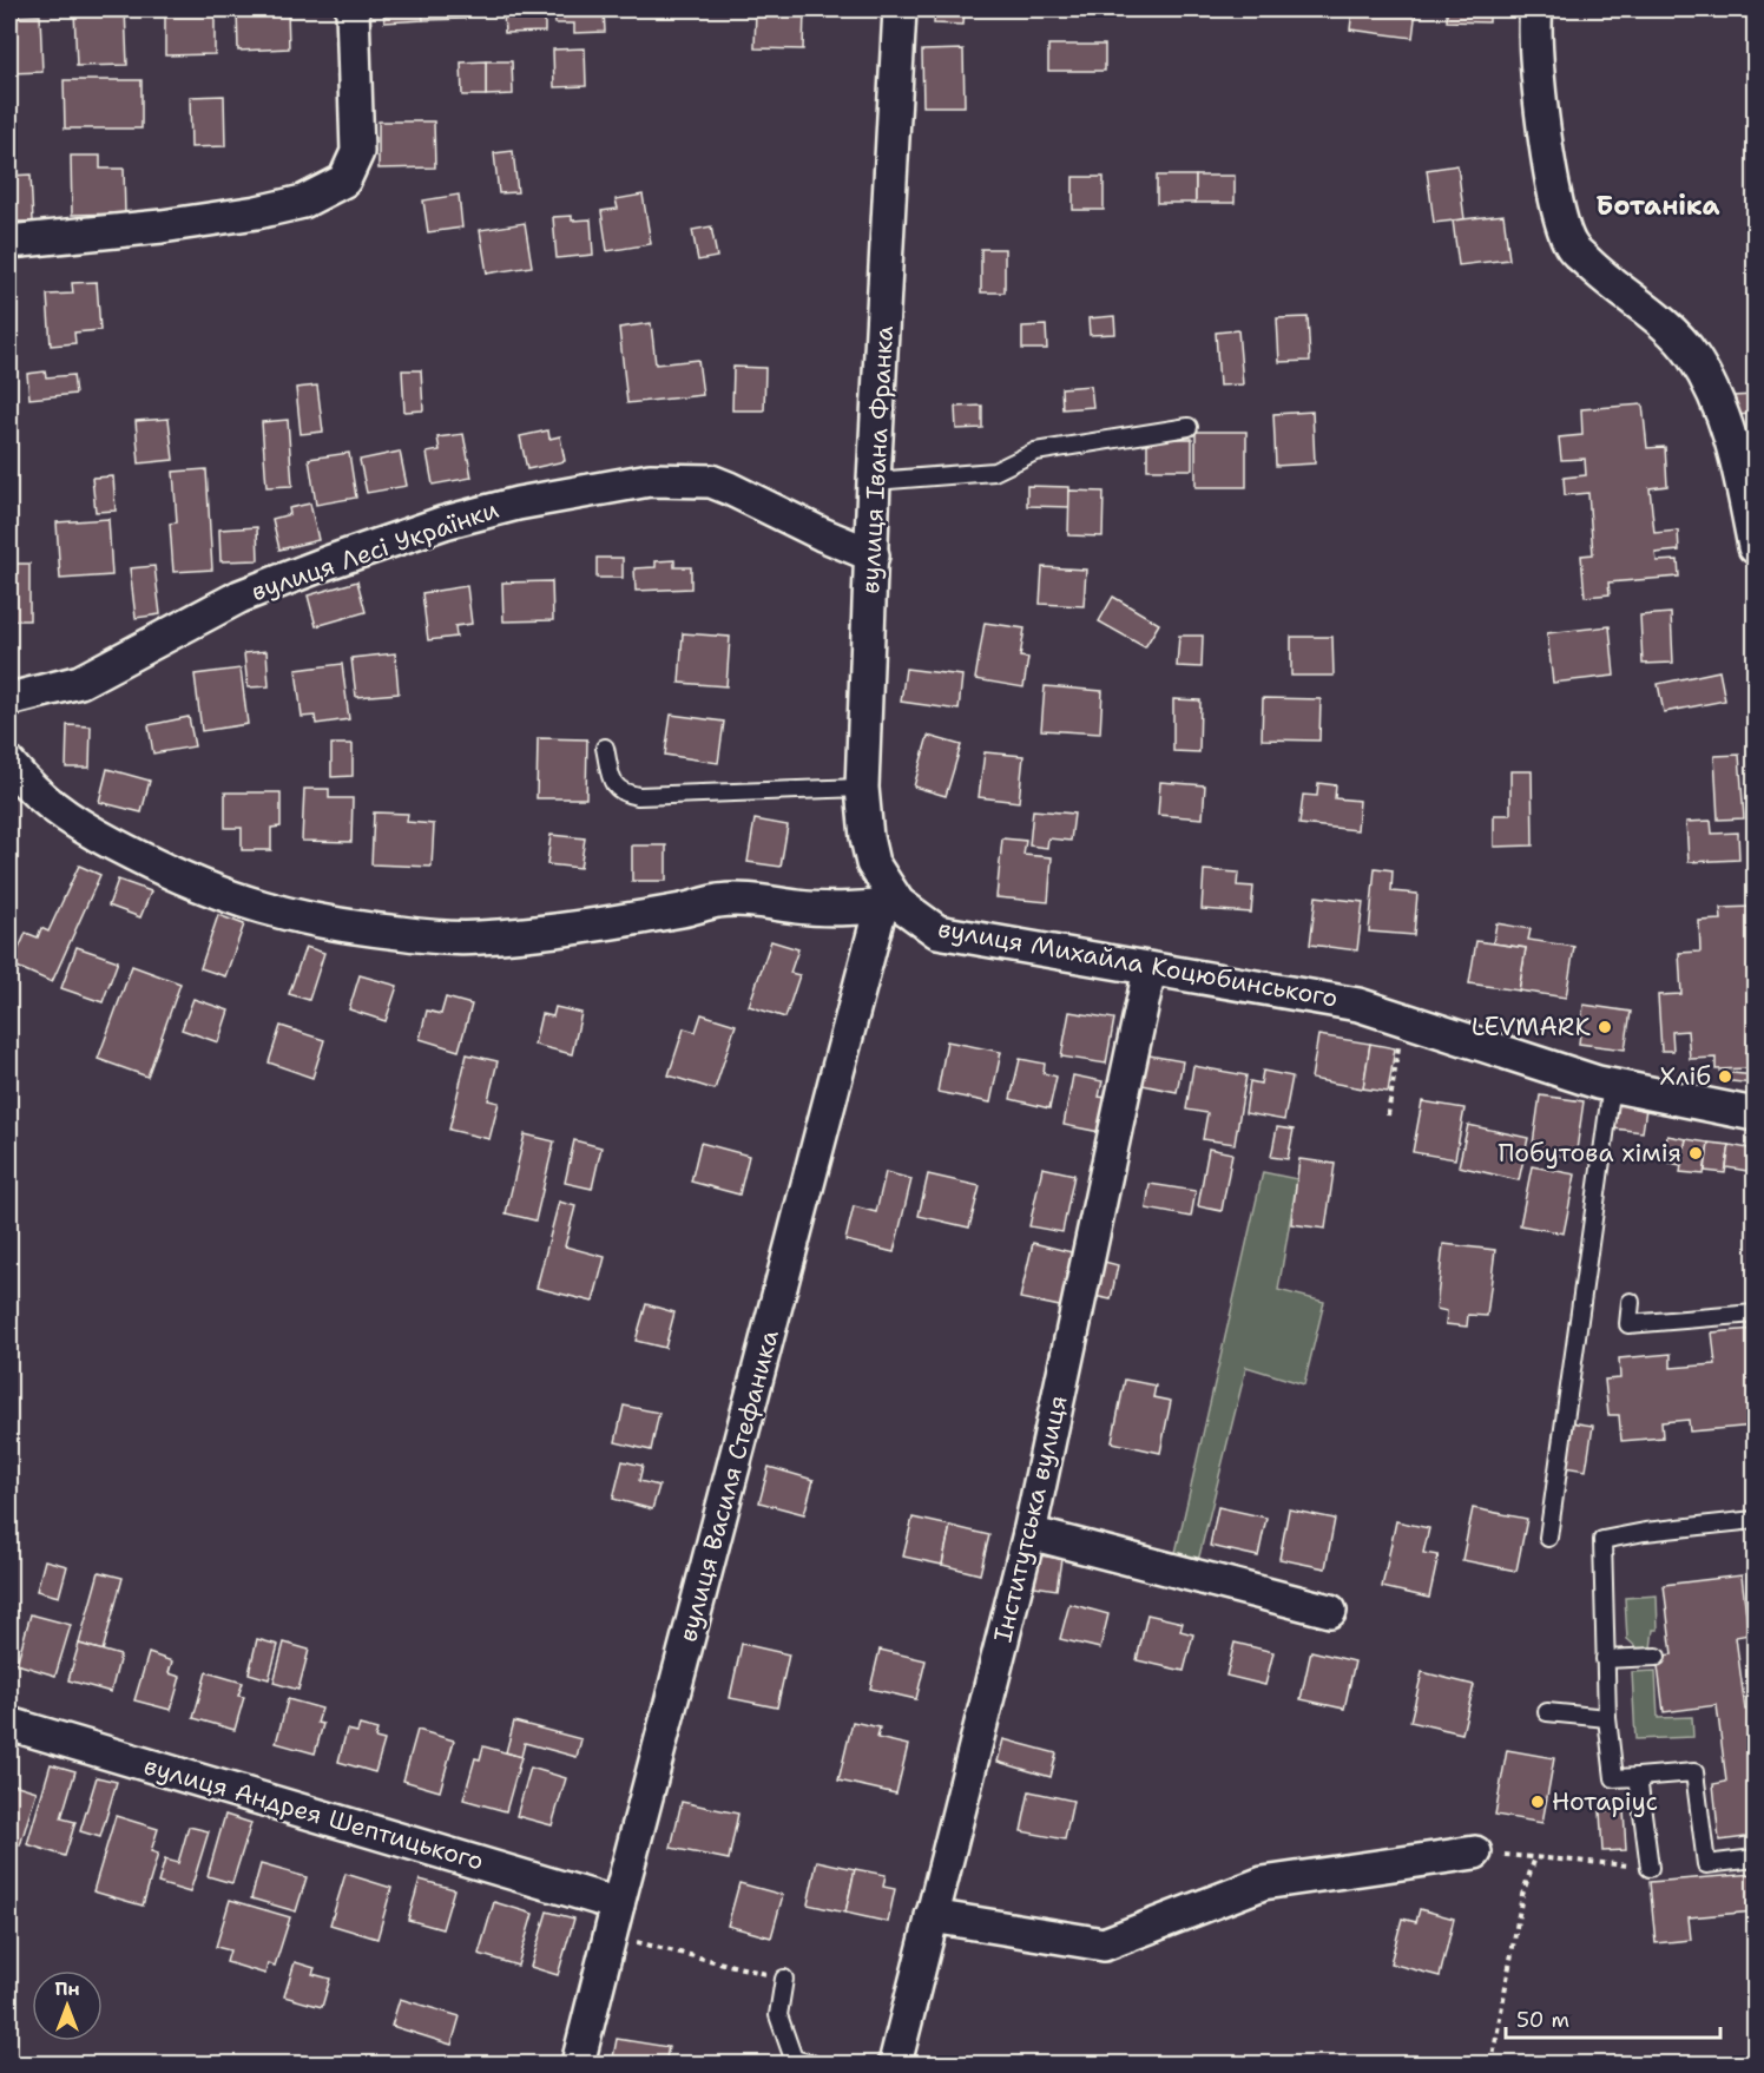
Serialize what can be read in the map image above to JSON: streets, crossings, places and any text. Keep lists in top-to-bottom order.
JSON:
{
  "streets": {
    "street": [
      "вулиця Івана Франка",
      "вулиця Лесі Українки",
      "вулиця Михайла Коцюбинського",
      "вулиця Василя Стефаника",
      "Інститутська вулиця",
      "вулиця Андрея Шептицького"
    ]
  },
  "crossings": [
    ["вулиця Івана Франка", "вулиця Лесі Українки"],
    ["вулиця Івана Франка", "вулиця Михайла Коцюбинського"],
    ["вулиця Івана Франка", "вулиця Василя Стефаника"],
    ["вулиця Михайла Коцюбинського", "вулиця Василя Стефаника"],
    ["вулиця Михайла Коцюбинського", "Інститутська вулиця"],
    ["вулиця Василя Стефаника", "вулиця Андрея Шептицького"]
  ],
  "districts": ["Ботаніка"],
  "places": [
    "LEVMARK",
    "Хліб",
    "Побутова хімія",
    "Нотаріус"
  ],
  "scale_bar": "50 m",
  "north": "top"
}
